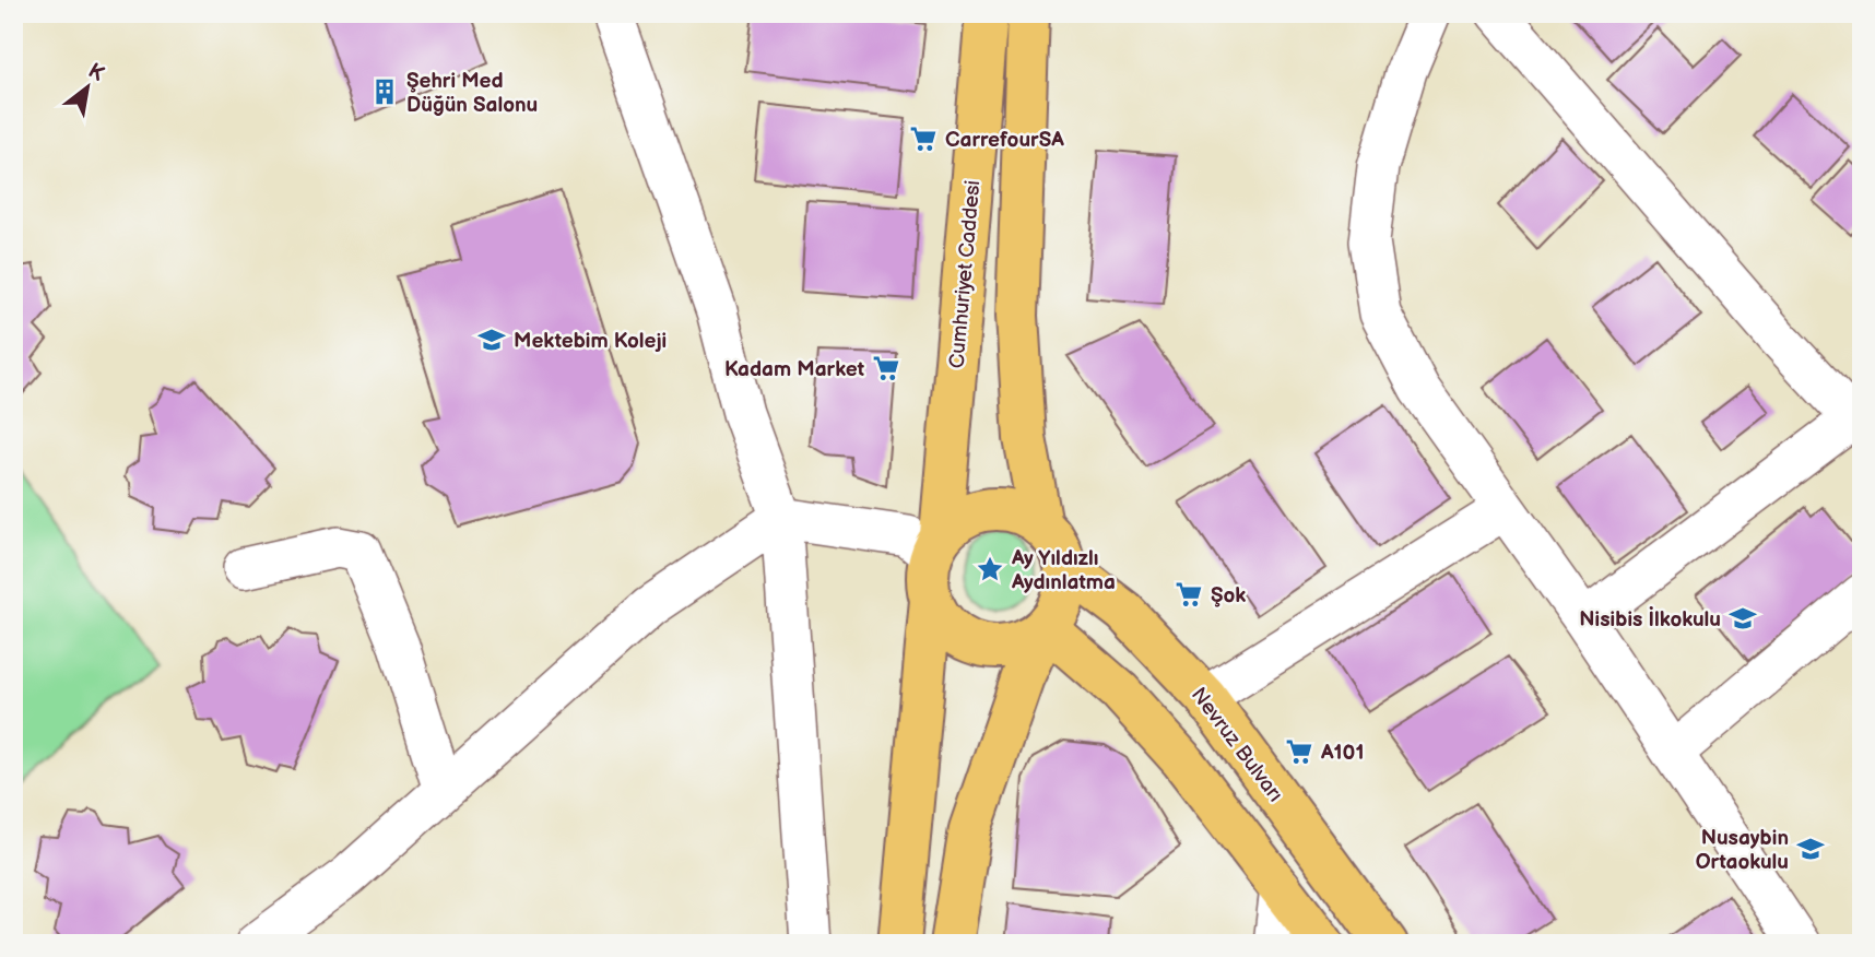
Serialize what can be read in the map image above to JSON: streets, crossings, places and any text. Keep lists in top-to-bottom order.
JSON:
{
  "streets": {
    "main road": ["Cumhuriyet Caddesi", "Nevruz Bulvarı"]
  },
  "crossings": [
    ["Cumhuriyet Caddesi", "Nevruz Bulvarı"]
  ],
  "places": {
    "building": ["Şehri Med Düğün Salonu"],
    "supermarket": [
      "CarrefourSA",
      "Kadam Market",
      "Şok",
      "A101"
    ],
    "school or university": ["Mektebim Koleji", "Nisibis İlkokulu", "Nusaybin Ortaokulu"],
    "place": ["Ay Yıldızlı Aydınlatma"]
  },
  "north": "top right"
}
